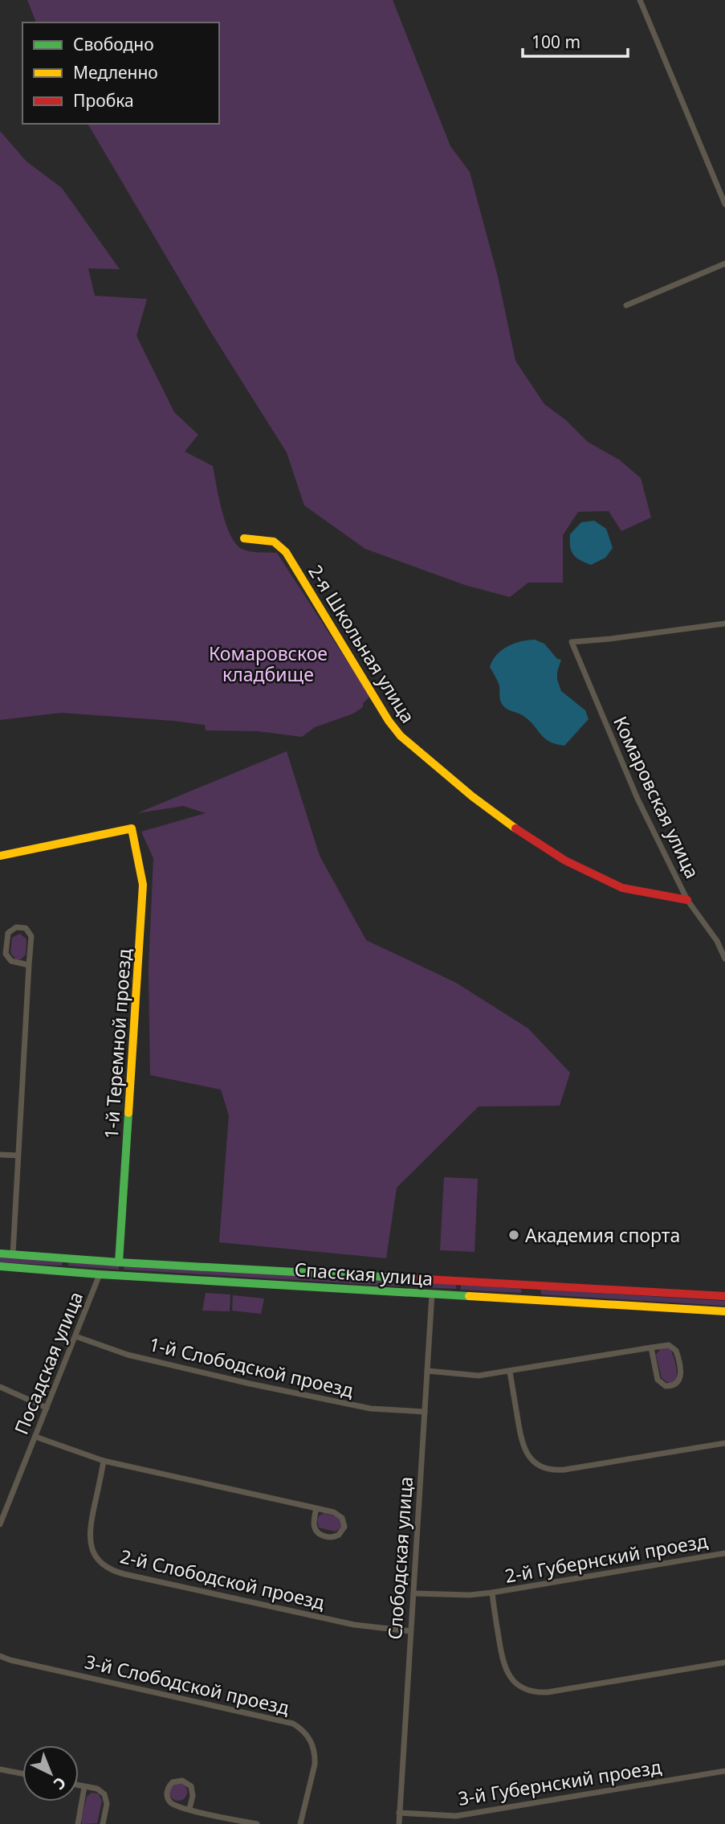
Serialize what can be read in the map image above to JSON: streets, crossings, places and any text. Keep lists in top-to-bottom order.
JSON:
{
  "streets": {
    "street": [
      "2-я Школьная улица",
      "Комаровская улица",
      "1-й Теремной проезд",
      "Спасская улица",
      "Посадская улица",
      "1-й Слободской проезд",
      "Слободская улица",
      "2-й Губернский проезд",
      "2-й Слободской проезд",
      "3-й Слободской проезд",
      "3-й Губернский проезд"
    ]
  },
  "crossings": [
    ["2-я Школьная улица", "Комаровская улица"],
    ["1-й Теремной проезд", "Спасская улица"],
    ["Спасская улица", "Посадская улица"],
    ["Спасская улица", "Слободская улица"],
    ["Посадская улица", "1-й Слободской проезд"],
    ["1-й Слободской проезд", "Слободская улица"],
    ["Слободская улица", "2-й Губернский проезд"],
    ["Слободская улица", "2-й Слободской проезд"],
    ["Слободская улица", "3-й Губернский проезд"]
  ],
  "parks": ["Комаровское кладбище"],
  "places": ["Академия спорта"],
  "legend": ["Свободно", "Медленно", "Пробка"],
  "scale_bar": "100 m",
  "north": "bottom right"
}
